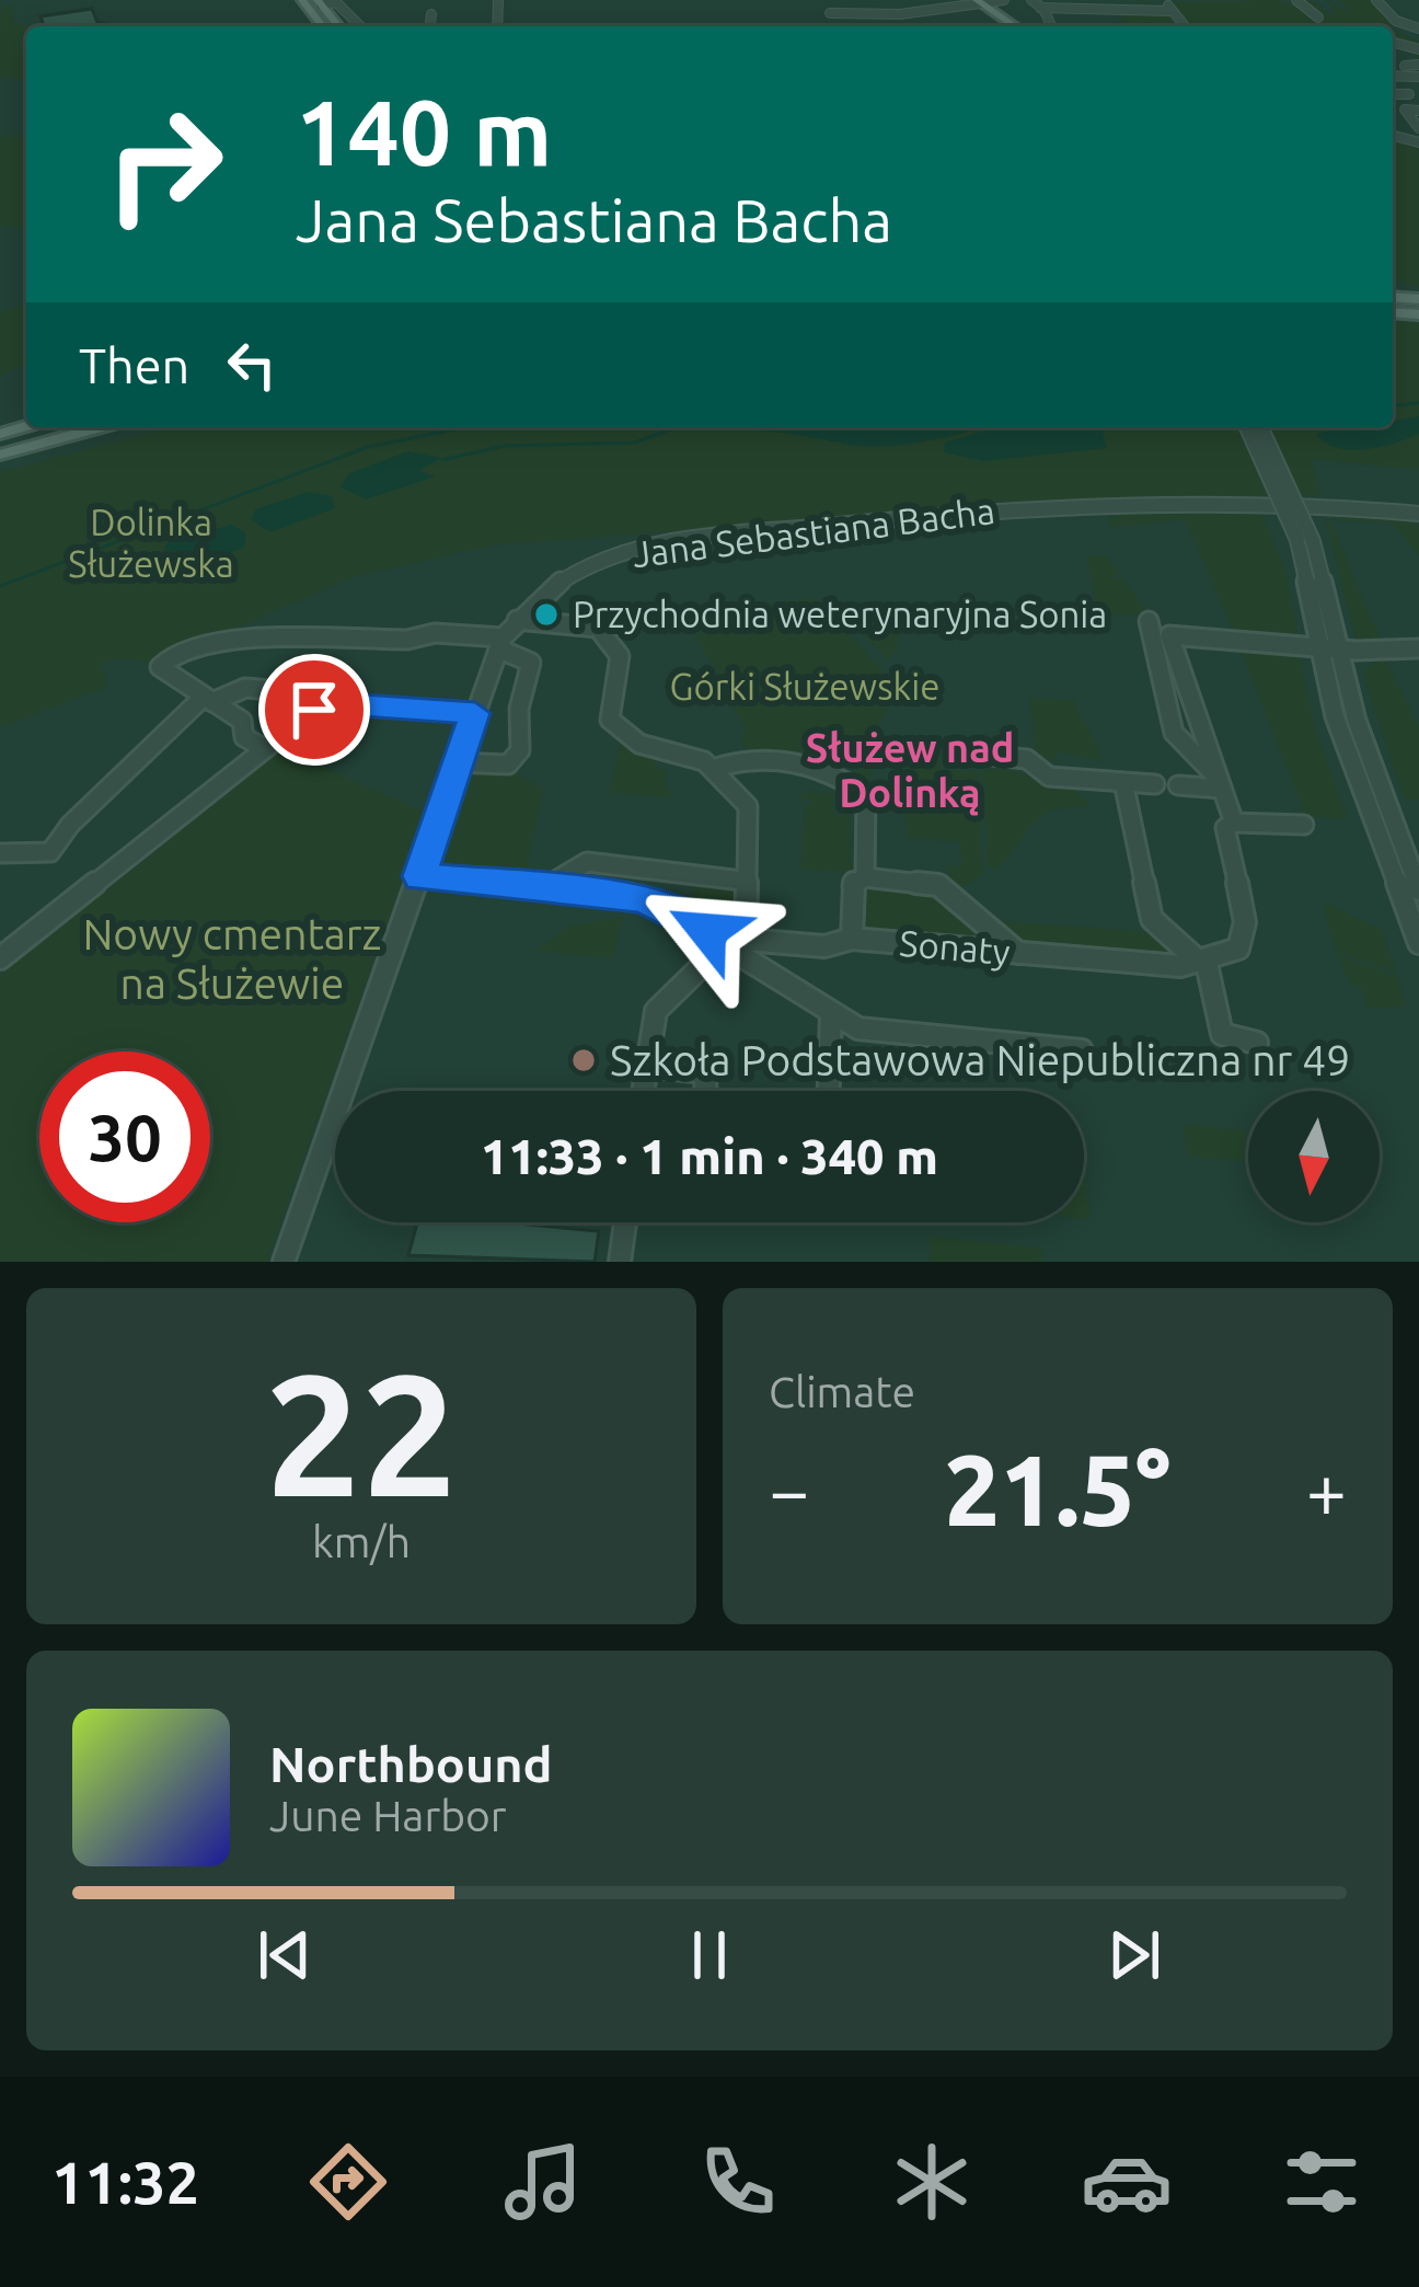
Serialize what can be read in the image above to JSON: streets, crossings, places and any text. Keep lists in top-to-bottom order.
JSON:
{
  "streets": {
    "street": ["Jana Sebastiana Bacha", "Sonaty"]
  },
  "districts": ["Służew nad Dolinką"],
  "parks": ["Dolinka Służewska", "Górki Służewskie", "Nowy cmentarz na Służewie"],
  "places": ["Przychodnia weterynaryjna Sonia", "Szkoła Podstawowa Niepubliczna nr 49"],
  "north": "bottom",
  "page": {
    "turn": ["140 m", "Jana Sebastiana Bacha"],
    "then": "Then",
    "limit": "30",
    "trip": "11:33 · 1 min · 340 m",
    "tile": [
      ["22", "km/h"],
      "Climate"
    ],
    "heat": ["−", "21.5°", "+"],
    "song": ["Northbound", "June Harbor"],
    "tabs": "11:32"
  }
}
